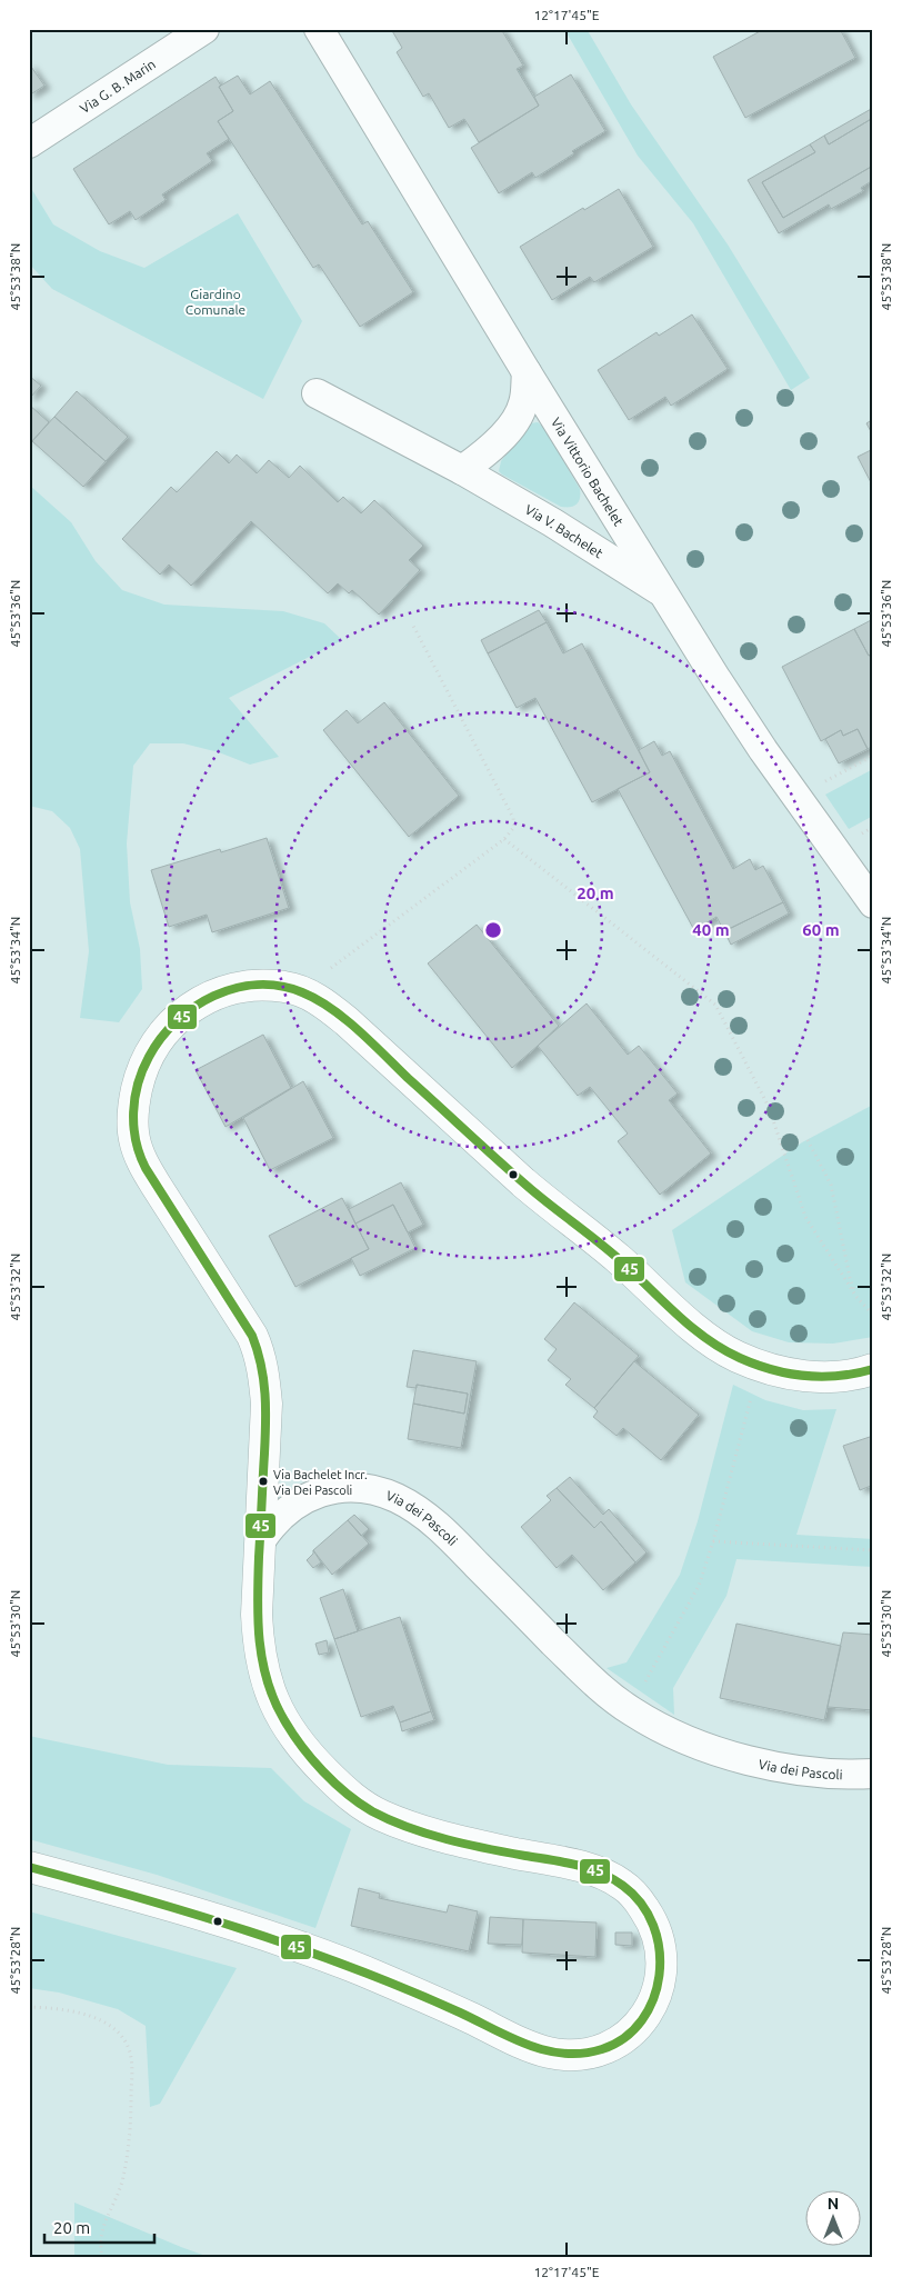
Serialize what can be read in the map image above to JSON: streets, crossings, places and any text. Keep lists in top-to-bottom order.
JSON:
{
  "streets": {
    "street": [
      "Via G. B. Marin",
      "Via Vittorio Bachelet",
      "Via V. Bachelet",
      "Via dei Pascoli"
    ]
  },
  "crossings": [
    ["Via Vittorio Bachelet", "Via V. Bachelet"]
  ],
  "parks": ["Giardino Comunale"],
  "places": ["Via Bachelet Incr. Via Dei Pascoli"],
  "lines": ["transit line 45"],
  "scale_bar": "20 m",
  "north": "top",
  "coordinates": [
    "12°17'45\"E",
    "45°53'38\"N",
    "45°53'36\"N",
    "45°53'34\"N",
    "45°53'32\"N",
    "45°53'30\"N",
    "45°53'28\"N"
  ],
  "rings": ["20 m", "40 m", "60 m"]
}
